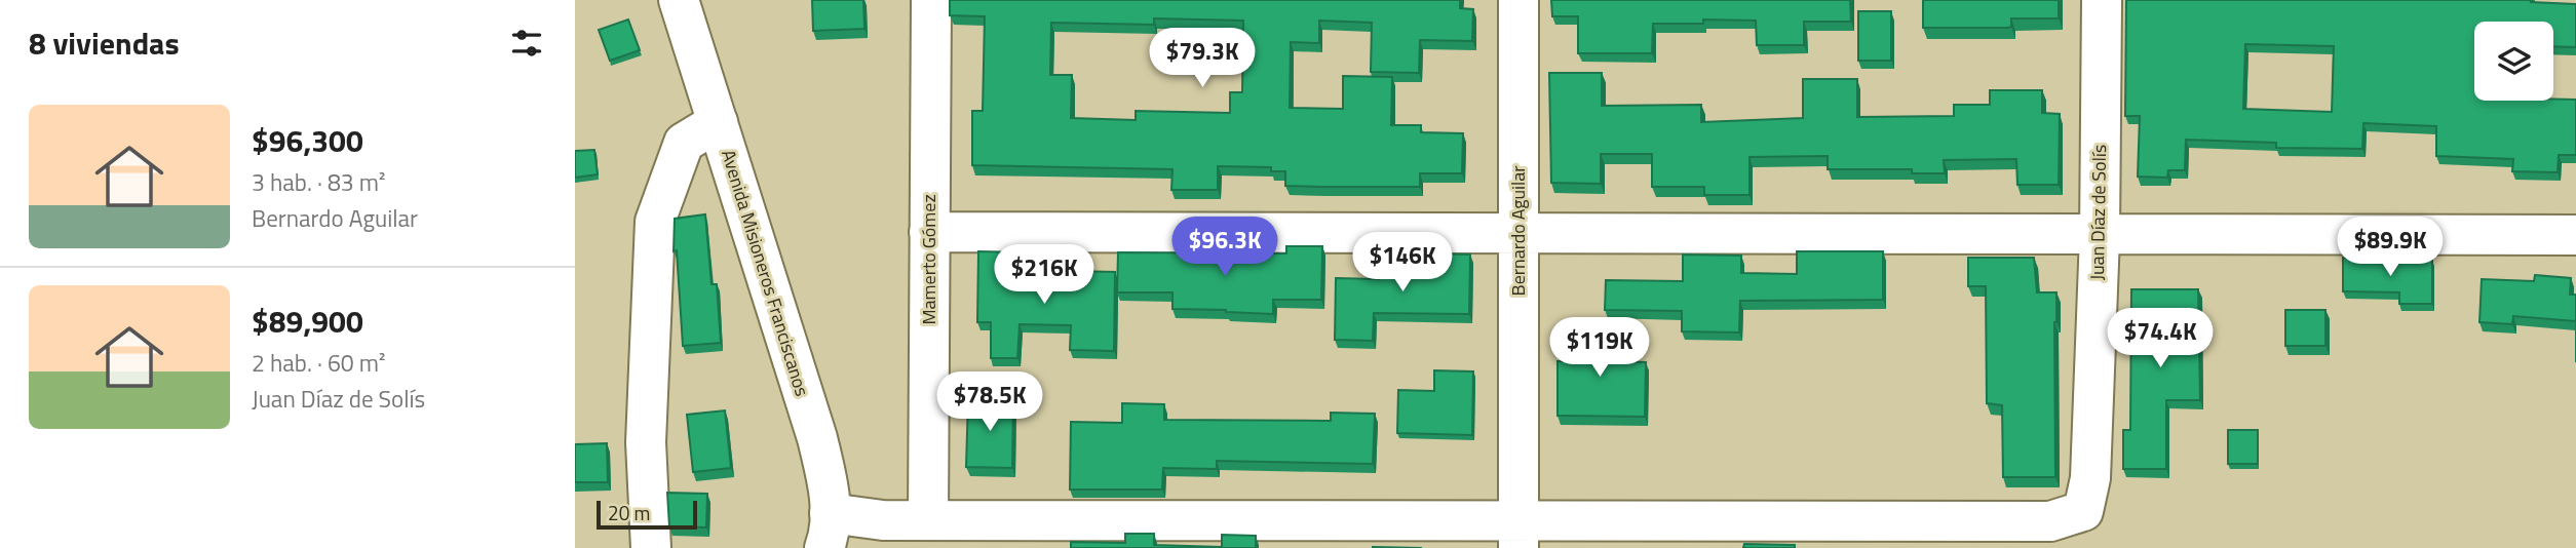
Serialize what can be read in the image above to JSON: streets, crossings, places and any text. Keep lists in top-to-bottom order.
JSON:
{
  "streets": {
    "street": [
      "Juan Díaz de Solís",
      "Bernardo Aguilar",
      "Mamerto Gómez",
      "Avenida Misioneros Franciscanos"
    ]
  },
  "crossings": [
    ["Juan Díaz de Solís", "Bernardo Aguilar"]
  ],
  "scale_bar": "20 m",
  "page": {
    "heading": "8 viviendas",
    "price": [
      "$79.3K",
      "$96.3K",
      "$89.9K",
      "$146K",
      "$216K",
      "$74.4K",
      "$119K",
      "$78.5K"
    ],
    "list": [
      {
        "name": "$96,300",
        "note": "3 hab. · 83 m² · Bernardo Aguilar"
      },
      {
        "name": "$89,900",
        "note": "2 hab. · 60 m² · Juan Díaz de Solís"
      }
    ],
    "scale": "20 m"
  }
}
